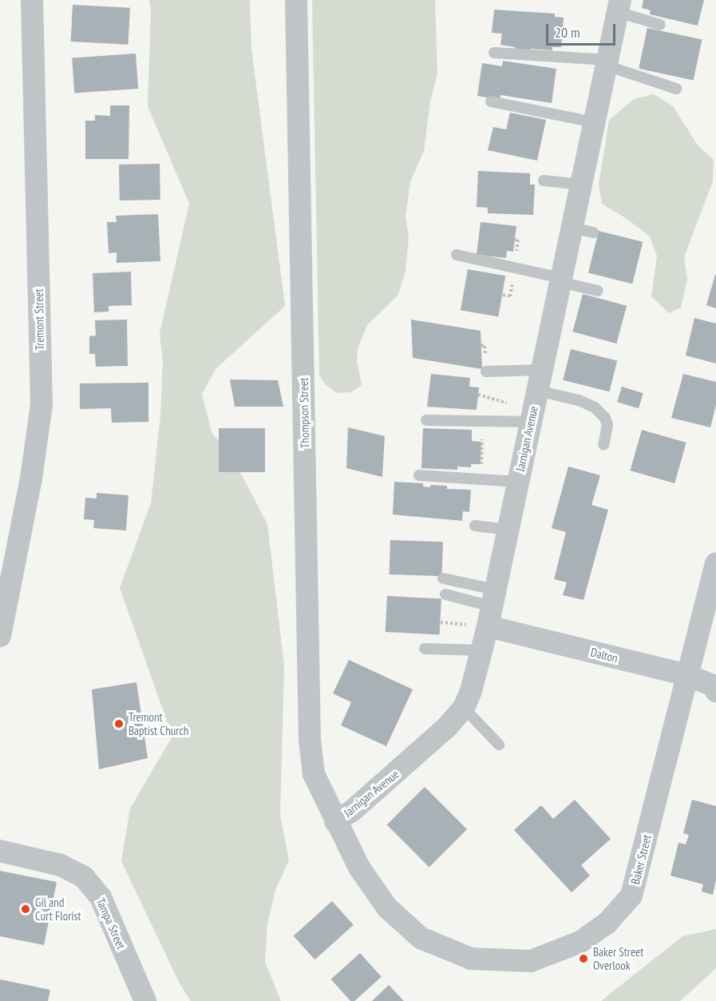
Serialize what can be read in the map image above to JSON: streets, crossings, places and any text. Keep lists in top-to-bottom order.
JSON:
{
  "streets": {
    "street": [
      "Tremont Street",
      "Thompson Street",
      "Jarnigan Avenue",
      "Dalton",
      "Baker Street",
      "Tampa Street"
    ]
  },
  "crossings": [
    ["Thompson Street", "Jarnigan Avenue"],
    ["Thompson Street", "Baker Street"],
    ["Jarnigan Avenue", "Dalton"],
    ["Jarnigan Avenue", "Baker Street"],
    ["Dalton", "Baker Street"]
  ],
  "places": ["Tremont Baptist Church", "Gil and Curt Florist", "Baker Street Overlook"],
  "scale_bar": "20 m"
}
